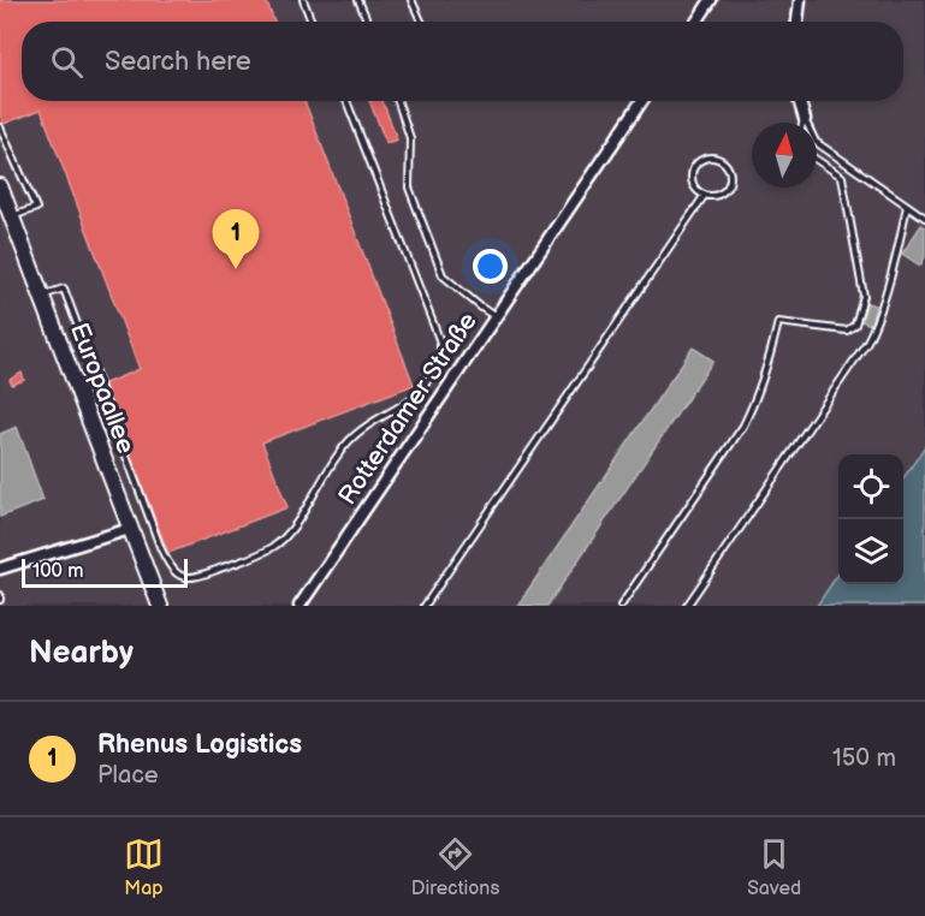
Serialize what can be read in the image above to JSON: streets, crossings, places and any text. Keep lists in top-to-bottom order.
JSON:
{
  "streets": {
    "main road": ["Europaallee"],
    "street": ["Rotterdamer Straße"]
  },
  "scale_bar": "100 m",
  "north": "top",
  "page": {
    "search": "Search here",
    "pins": "1",
    "scale": "100 m",
    "heading": "Nearby",
    "list": [
      {
        "mark": "1",
        "name": "Rhenus Logistics",
        "note": "Place",
        "value": "150 m"
      }
    ],
    "nav": ["Map", "Directions", "Saved"]
  }
}
